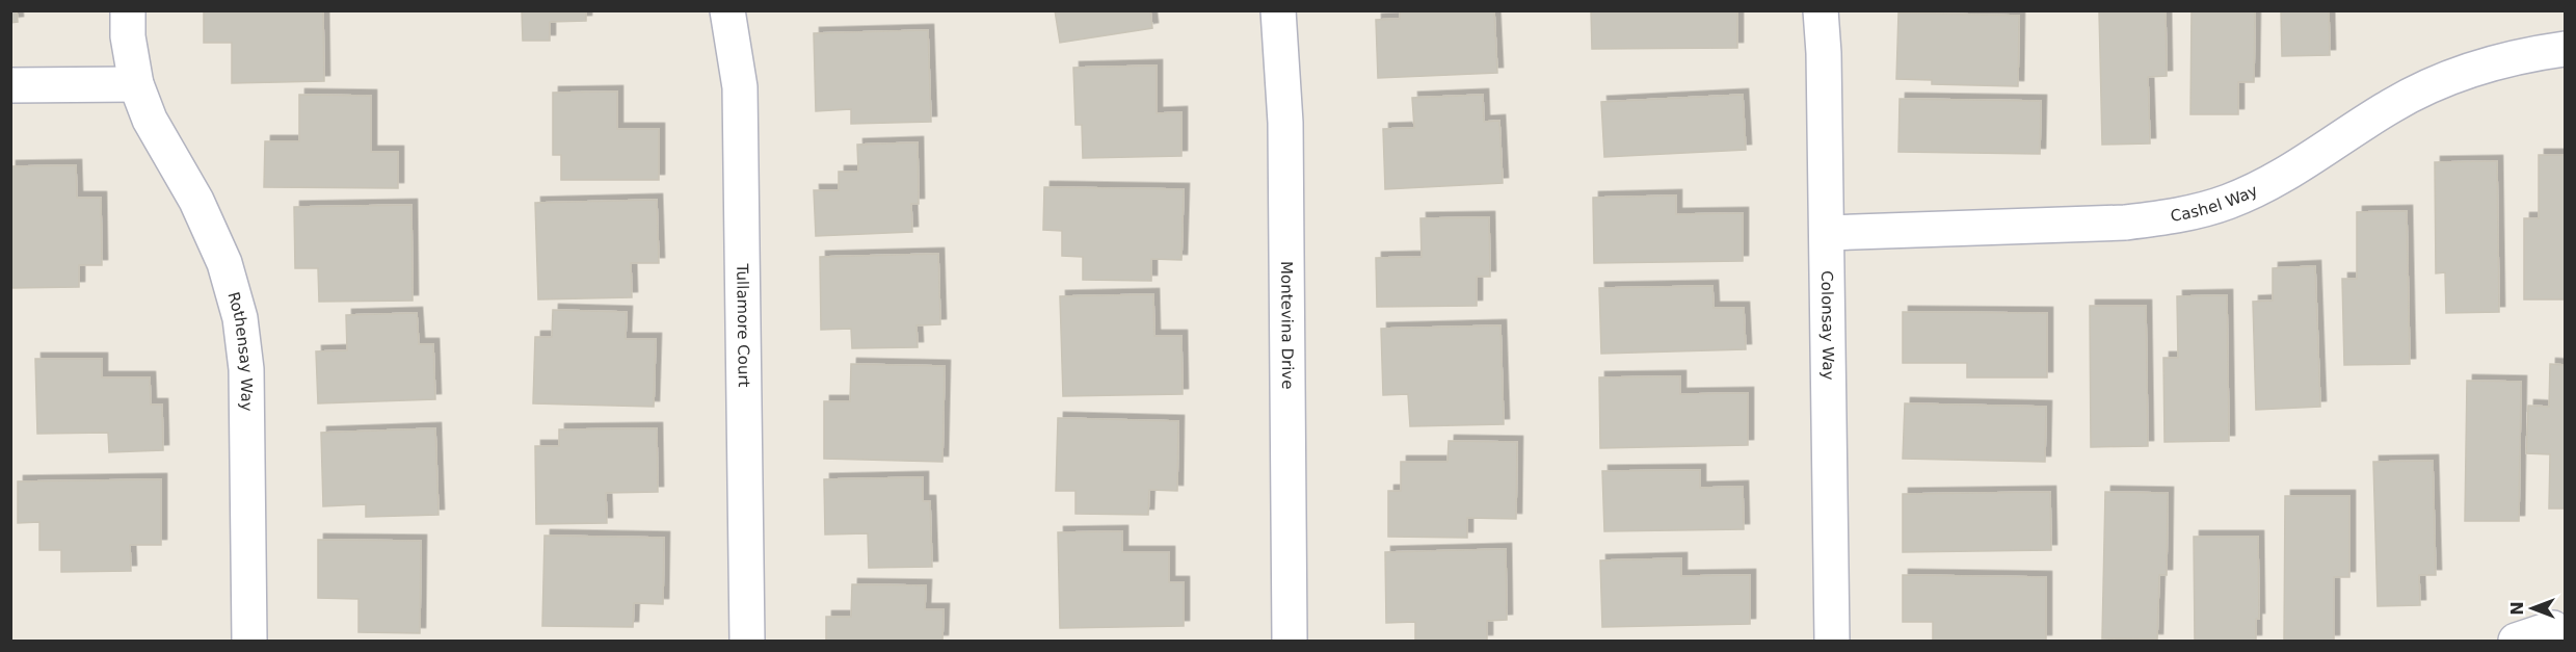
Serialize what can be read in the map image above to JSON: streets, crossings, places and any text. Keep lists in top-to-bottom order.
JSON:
{
  "streets": {
    "street": [
      "Cashel Way",
      "Tullamore Court",
      "Montevina Drive",
      "Colonsay Way",
      "Rothensay Way"
    ]
  },
  "crossings": [
    ["Cashel Way", "Colonsay Way"]
  ],
  "north": "left"
}
